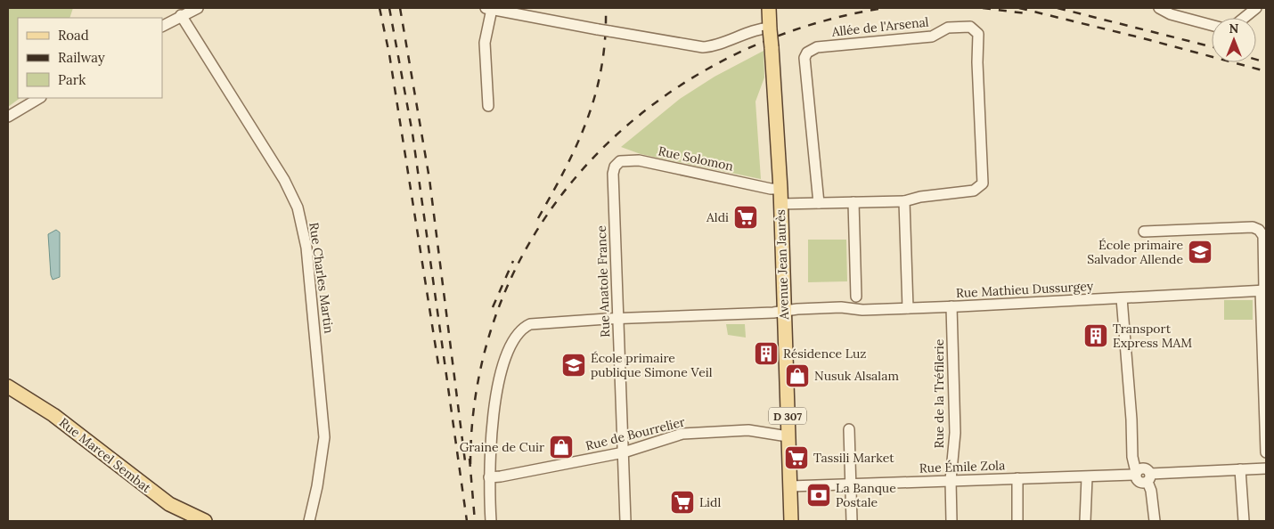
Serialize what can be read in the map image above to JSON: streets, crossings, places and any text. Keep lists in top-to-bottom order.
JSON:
{
  "streets": {
    "main road": ["Avenue Jean Jaurès", "D 307", "Rue Marcel Sembat"],
    "street": [
      "Allée de l'Arsenal",
      "Rue Solomon",
      "Rue Charles Martin",
      "Rue Anatole France",
      "Rue Mathieu Dussurgey",
      "Rue de la Tréfilerie",
      "Rue de Bourrelier",
      "Rue Émile Zola"
    ]
  },
  "crossings": [
    ["Allée de l'Arsenal", "Avenue Jean Jaurès"],
    ["Rue Solomon", "Avenue Jean Jaurès"],
    ["Rue Solomon", "Rue Anatole France"],
    ["Avenue Jean Jaurès", "Rue Mathieu Dussurgey"],
    ["Avenue Jean Jaurès", "Rue de Bourrelier"],
    ["Avenue Jean Jaurès", "Rue Émile Zola"],
    ["Rue Anatole France", "Rue Mathieu Dussurgey"],
    ["Rue Anatole France", "Rue de Bourrelier"],
    ["Rue Mathieu Dussurgey", "Rue de la Tréfilerie"],
    ["Rue Mathieu Dussurgey", "Rue de Bourrelier"],
    ["Rue de la Tréfilerie", "Rue Émile Zola"]
  ],
  "places": {
    "supermarket": ["Aldi", "Tassili Market", "Lidl"],
    "school or university": ["École primaire Salvador Allende", "École primaire publique Simone Veil"],
    "building": ["Transport Express MAM", "Résidence Luz"],
    "shop": ["Nusuk Alsalam", "Graine de Cuir"],
    "bank": ["La Banque Postale"]
  },
  "legend": ["Road", "Railway", "Park"],
  "north": "top"
}
